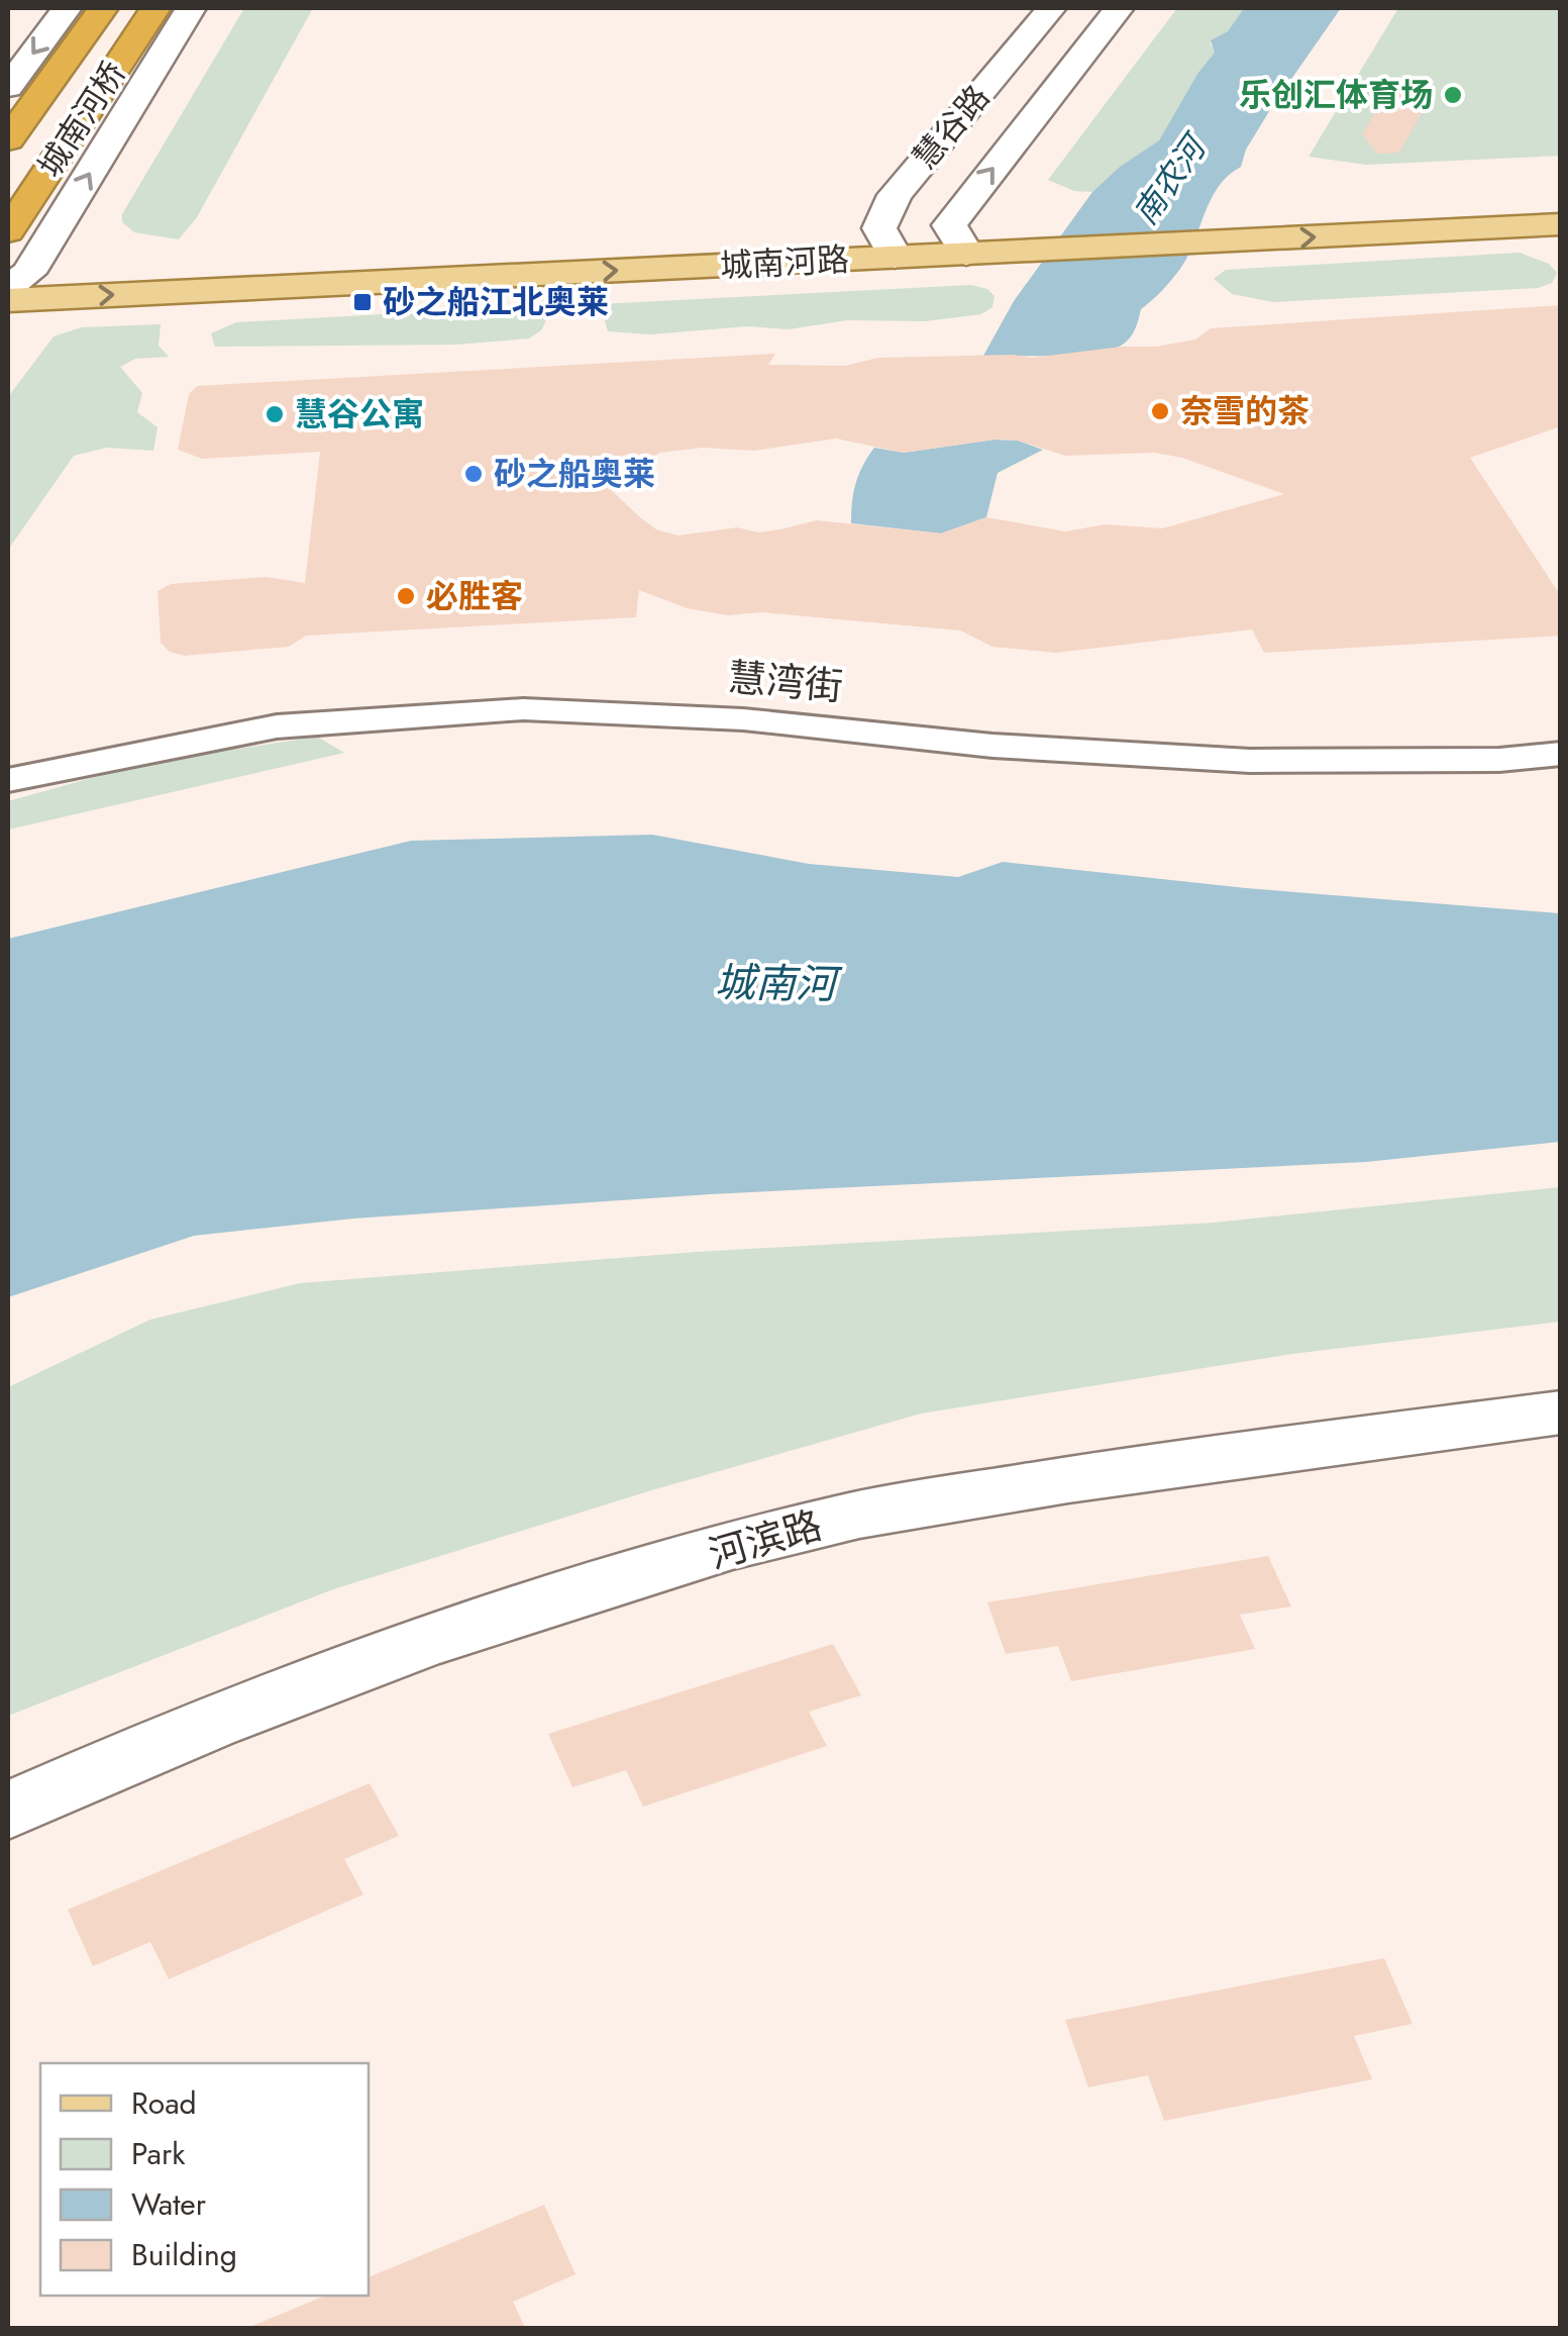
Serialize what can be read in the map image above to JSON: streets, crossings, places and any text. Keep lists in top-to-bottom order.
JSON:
{
  "streets": {
    "highway": ["城南河桥"],
    "main road": ["城南河路"],
    "street": ["慧谷路", "慧湾街", "河滨路"]
  },
  "crossings": [
    ["慧谷路", "城南河路"]
  ],
  "water": ["南农河", "城南河"],
  "places": {
    "other": [
      "乐创汇体育场",
      "奈雪的茶",
      "慧谷公寓",
      "砂之船奥莱",
      "必胜客"
    ],
    "transit": ["砂之船江北奥莱"]
  },
  "legend": [
    "Road",
    "Park",
    "Water",
    "Building"
  ]
}
